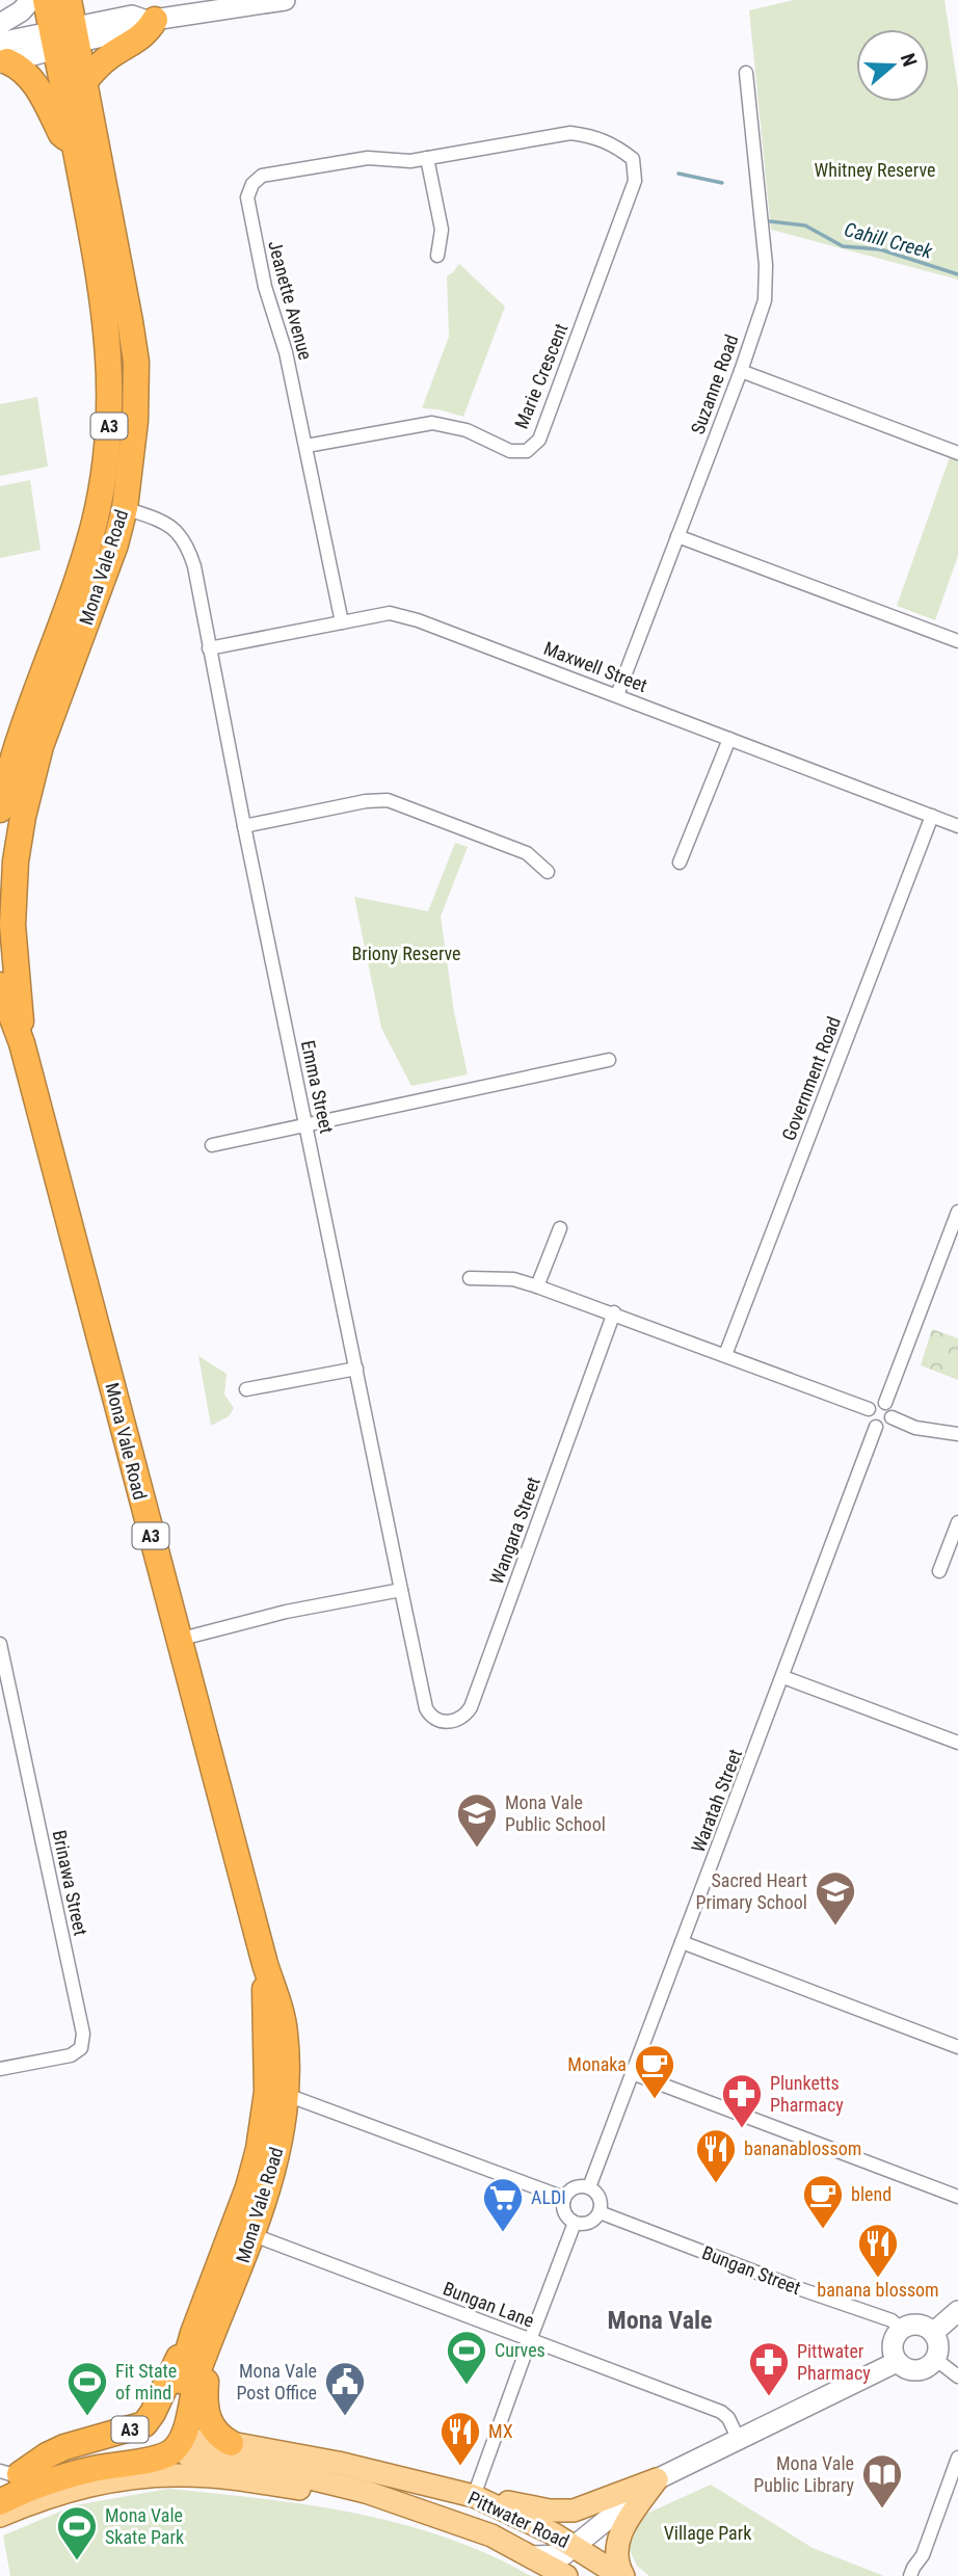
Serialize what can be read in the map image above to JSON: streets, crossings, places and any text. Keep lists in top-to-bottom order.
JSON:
{
  "streets": {
    "highway": ["A3", "Mona Vale Road", "Pittwater Road"],
    "street": [
      "Jeanette Avenue",
      "Marie Crescent",
      "Suzanne Road",
      "Maxwell Street",
      "Government Road",
      "Emma Street",
      "Wangara Street",
      "Waratah Street",
      "Brinawa Street",
      "Bungan Street",
      "Bungan Lane"
    ]
  },
  "crossings": [
    ["Jeanette Avenue", "Marie Crescent"],
    ["Jeanette Avenue", "Maxwell Street"],
    ["Suzanne Road", "Maxwell Street"],
    ["A3", "Mona Vale Road"],
    ["A3", "Pittwater Road"],
    ["Mona Vale Road", "Emma Street"],
    ["Mona Vale Road", "Bungan Lane"],
    ["Mona Vale Road", "Pittwater Road"],
    ["Maxwell Street", "Government Road"],
    ["Maxwell Street", "Emma Street"],
    ["Emma Street", "Wangara Street"],
    ["Waratah Street", "Bungan Street"],
    ["Bungan Street", "Pittwater Road"],
    ["Bungan Lane", "Pittwater Road"]
  ],
  "districts": ["Mona Vale"],
  "water": ["Cahill Creek"],
  "parks": ["Whitney Reserve", "Briony Reserve", "Village Park"],
  "places": {
    "school or university": ["Mona Vale Public School", "Sacred Heart Primary School"],
    "cafe": ["Monaka", "blend"],
    "pharmacy": ["Plunketts Pharmacy", "Pittwater Pharmacy"],
    "restaurant": ["bananablossom", "banana blossom", "MX"],
    "supermarket": ["ALDI"],
    "sports": ["Curves", "Fit State of mind", "Mona Vale Skate Park"],
    "public building": ["Mona Vale Post Office"],
    "library": ["Mona Vale Public Library"]
  },
  "north": "right"
}
